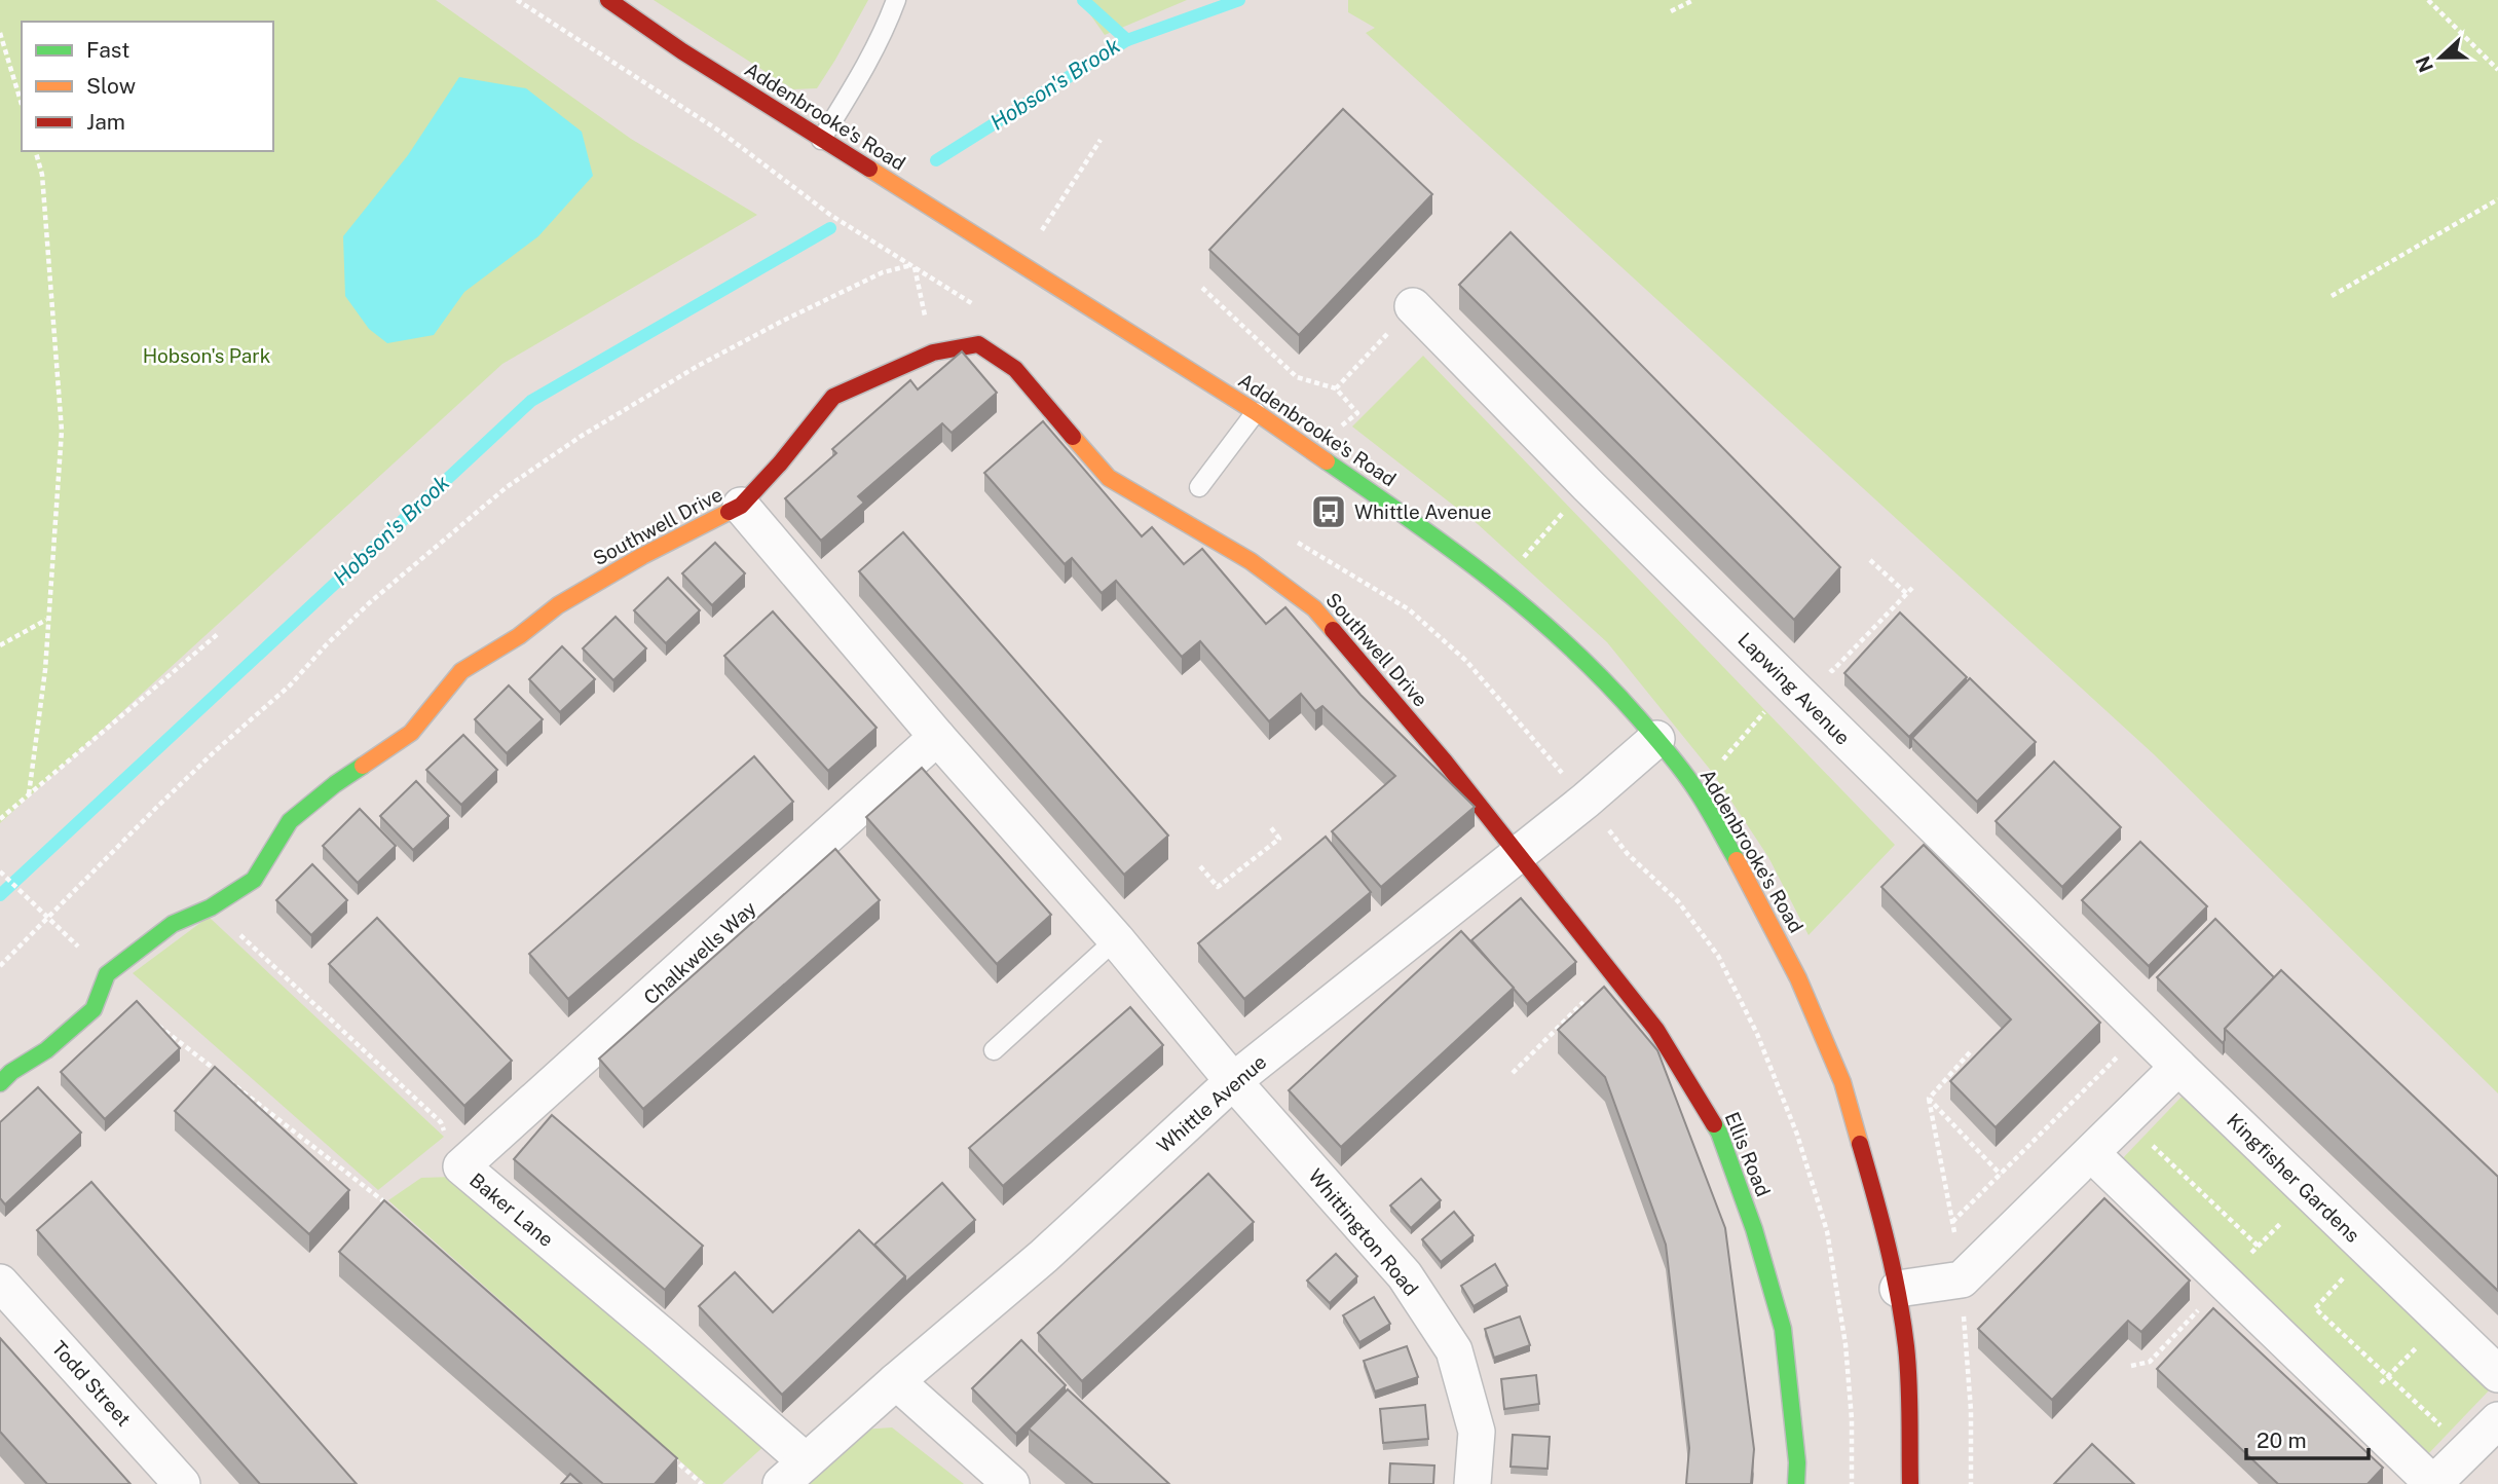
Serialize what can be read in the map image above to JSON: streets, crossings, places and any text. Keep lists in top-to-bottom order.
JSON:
{
  "streets": {
    "street": [
      "Addenbrooke's Road",
      "Southwell Drive",
      "Lapwing Avenue",
      "Chalkwells Way",
      "Whittle Avenue",
      "Ellis Road",
      "Kingfisher Gardens",
      "Baker Lane",
      "Whittington Road",
      "Todd Street"
    ]
  },
  "crossings": [
    ["Addenbrooke's Road", "Whittle Avenue"],
    ["Southwell Drive", "Whittle Avenue"],
    ["Southwell Drive", "Ellis Road"],
    ["Southwell Drive", "Baker Lane"],
    ["Lapwing Avenue", "Kingfisher Gardens"],
    ["Chalkwells Way", "Baker Lane"],
    ["Whittle Avenue", "Ellis Road"],
    ["Whittle Avenue", "Baker Lane"],
    ["Whittle Avenue", "Whittington Road"]
  ],
  "water": ["Hobson's Brook"],
  "parks": ["Hobson's Park"],
  "places": {
    "bus stop": ["Whittle Avenue"]
  },
  "legend": ["Fast", "Slow", "Jam"],
  "scale_bar": "20 m",
  "north": "left"
}
